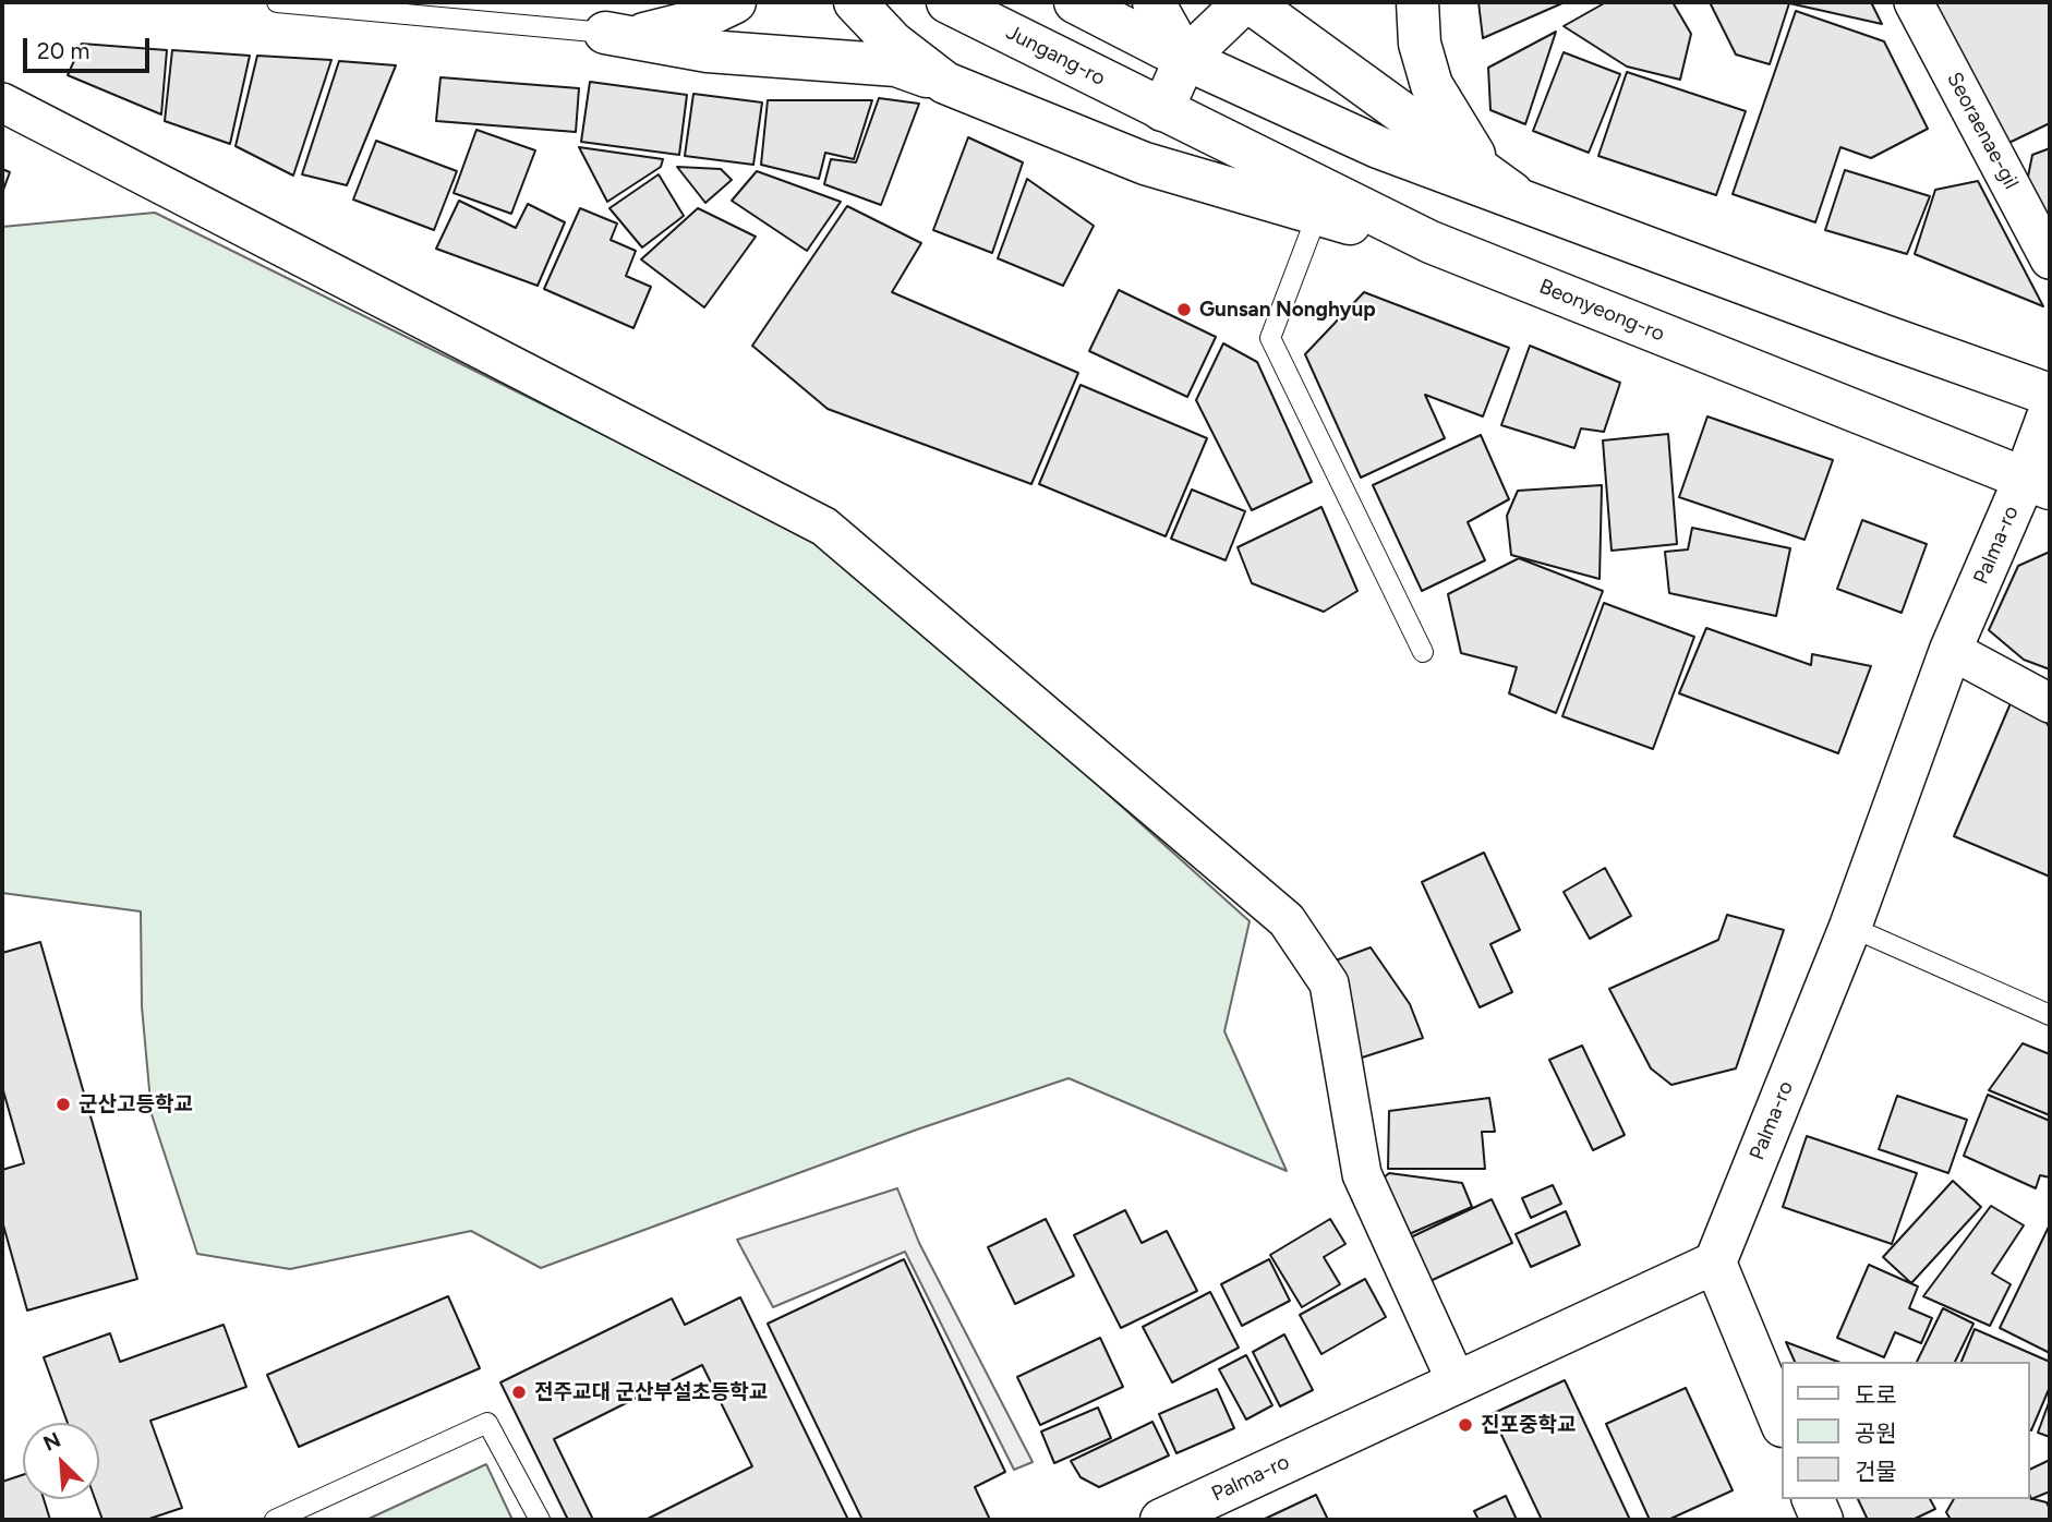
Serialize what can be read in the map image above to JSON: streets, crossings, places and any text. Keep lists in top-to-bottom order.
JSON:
{
  "streets": {
    "main road": ["Jungang-ro", "Beonyeong-ro", "Palma-ro"],
    "street": ["Seoraenae-gil"]
  },
  "crossings": [
    ["Jungang-ro", "Beonyeong-ro"],
    ["Beonyeong-ro", "Palma-ro"]
  ],
  "places": [
    "Gunsan Nonghyup",
    "군산고등학교",
    "전주교대 군산부설초등학교",
    "진포중학교"
  ],
  "legend": ["도로", "공원", "건물"],
  "scale_bar": "20 m",
  "north": "top left"
}
